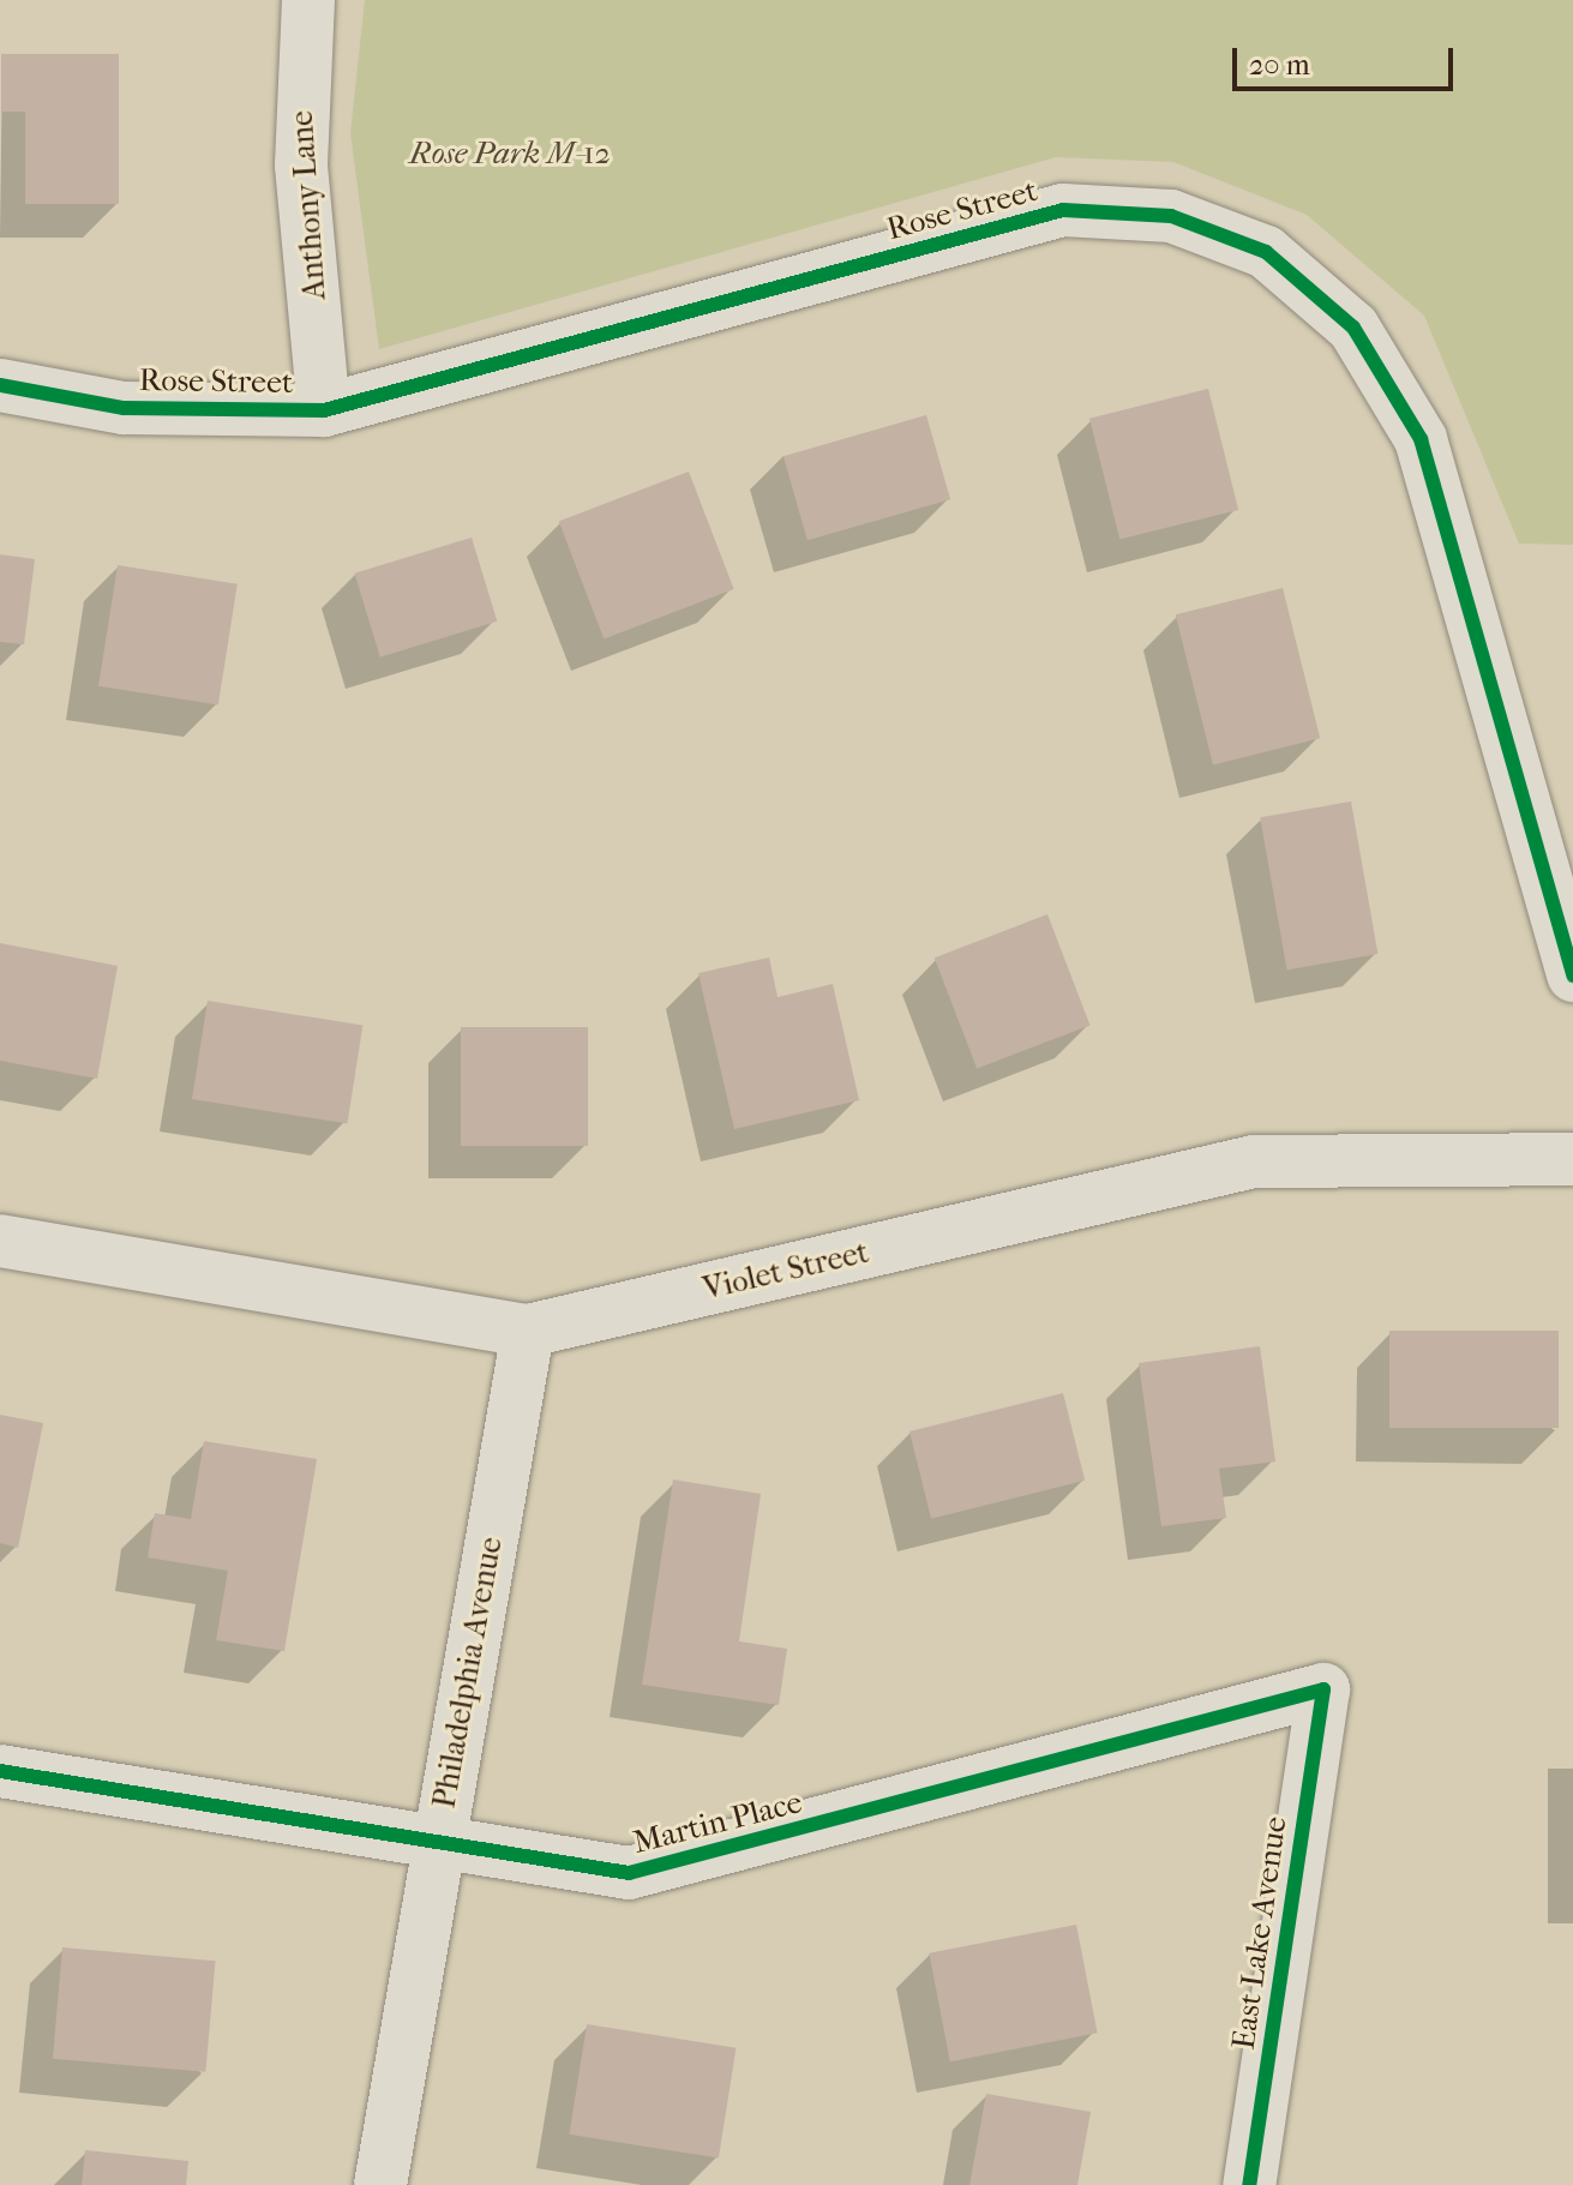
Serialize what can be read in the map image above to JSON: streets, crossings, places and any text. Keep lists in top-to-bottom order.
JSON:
{
  "streets": {
    "street": [
      "Anthony Lane",
      "Rose Street",
      "Violet Street",
      "Philadelphia Avenue",
      "Martin Place",
      "East Lake Avenue"
    ]
  },
  "crossings": [
    ["Anthony Lane", "Rose Street"],
    ["Violet Street", "Philadelphia Avenue"],
    ["Philadelphia Avenue", "Martin Place"],
    ["Martin Place", "East Lake Avenue"]
  ],
  "parks": ["Rose Park M-12"],
  "scale_bar": "20 m"
}
